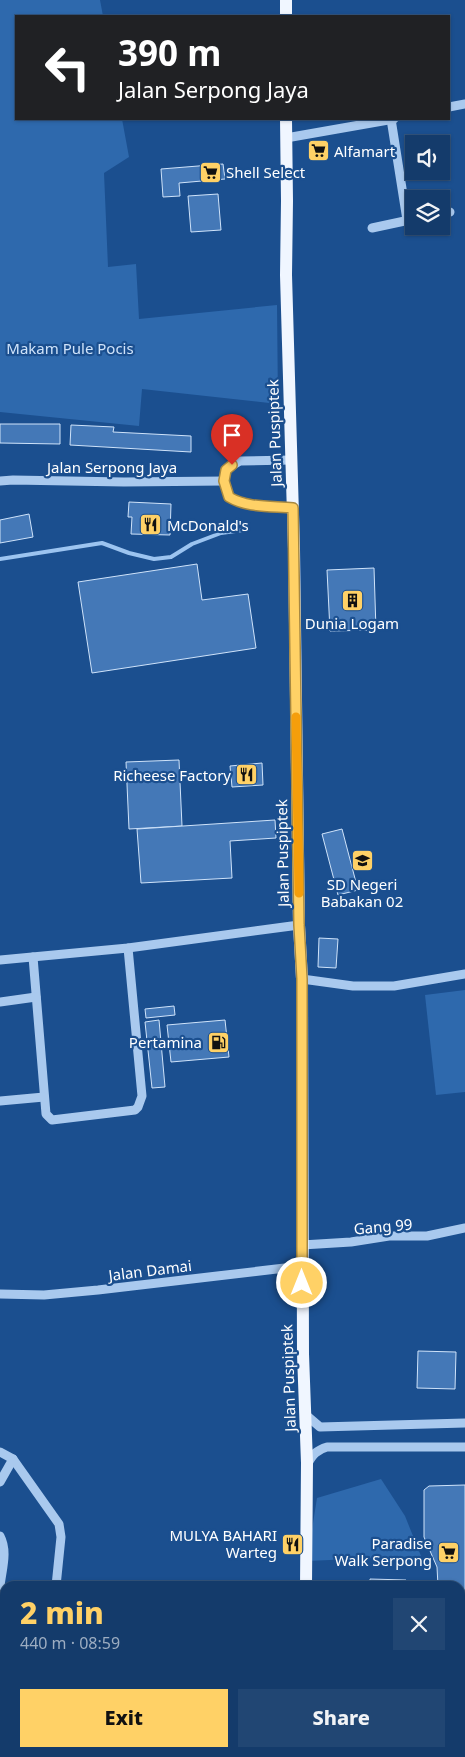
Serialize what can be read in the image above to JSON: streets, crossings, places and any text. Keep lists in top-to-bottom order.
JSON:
{
  "streets": {
    "main road": ["Jalan Puspiptek"],
    "street": ["Jalan Serpong Jaya", "Gang 99", "Jalan Damai"]
  },
  "crossings": [
    ["Jalan Puspiptek", "Gang 99"],
    ["Jalan Puspiptek", "Jalan Damai"]
  ],
  "parks": ["Makam Pule Pocis"],
  "places": {
    "supermarket": ["Alfamart", "Shell Select", "Paradise Walk Serpong"],
    "restaurant": ["McDonald's", "Richeese Factory", "MULYA BAHARI Warteg"],
    "building": ["Dunia Logam"],
    "school or university": ["SD Negeri Babakan 02"],
    "fuel station": ["Pertamina"]
  },
  "page": {
    "turn": ["390 m", "Jalan Serpong Jaya"],
    "heading": ["2 min", "440 m · 08:59"],
    "buttons": ["Exit", "Share"]
  }
}
